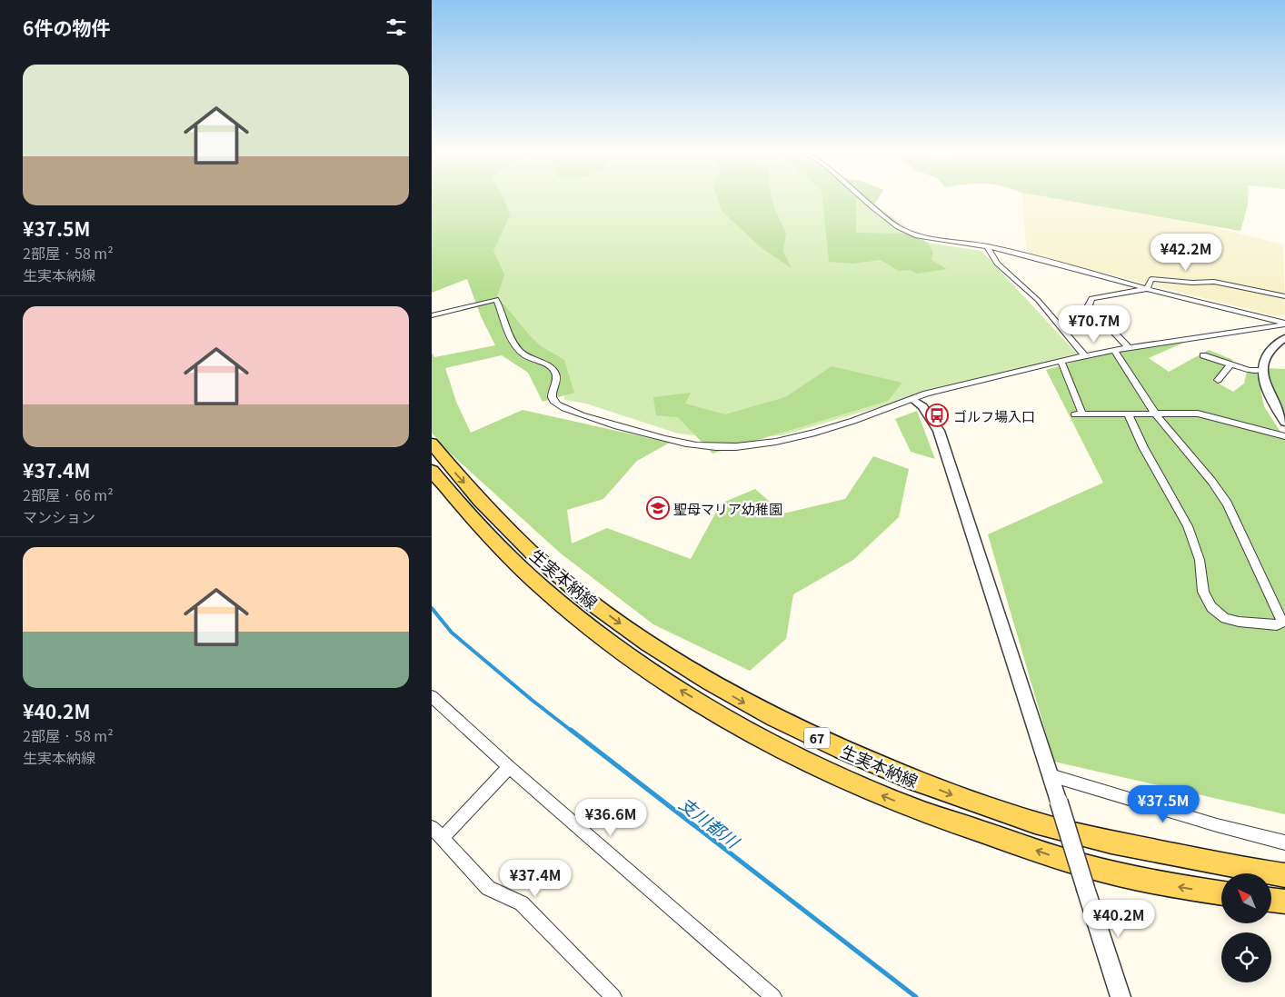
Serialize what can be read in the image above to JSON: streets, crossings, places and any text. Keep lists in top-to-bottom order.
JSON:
{
  "streets": {
    "main road": ["生実本納線", "67"]
  },
  "water": ["支川都川"],
  "places": {
    "bus stop": ["ゴルフ場入口"],
    "school or university": ["聖母マリア幼稚園"]
  },
  "north": "top left",
  "page": {
    "heading": "6件の物件",
    "list": [
      {
        "name": "¥37.5M",
        "note": "2部屋 · 58 m² · 生実本納線"
      },
      {
        "name": "¥37.4M",
        "note": "2部屋 · 66 m² · マンション"
      },
      {
        "name": "¥40.2M",
        "note": "2部屋 · 58 m² · 生実本納線"
      }
    ],
    "price": [
      "¥42.2M",
      "¥70.7M",
      "¥37.5M",
      "¥36.6M",
      "¥37.4M",
      "¥40.2M"
    ]
  }
}
